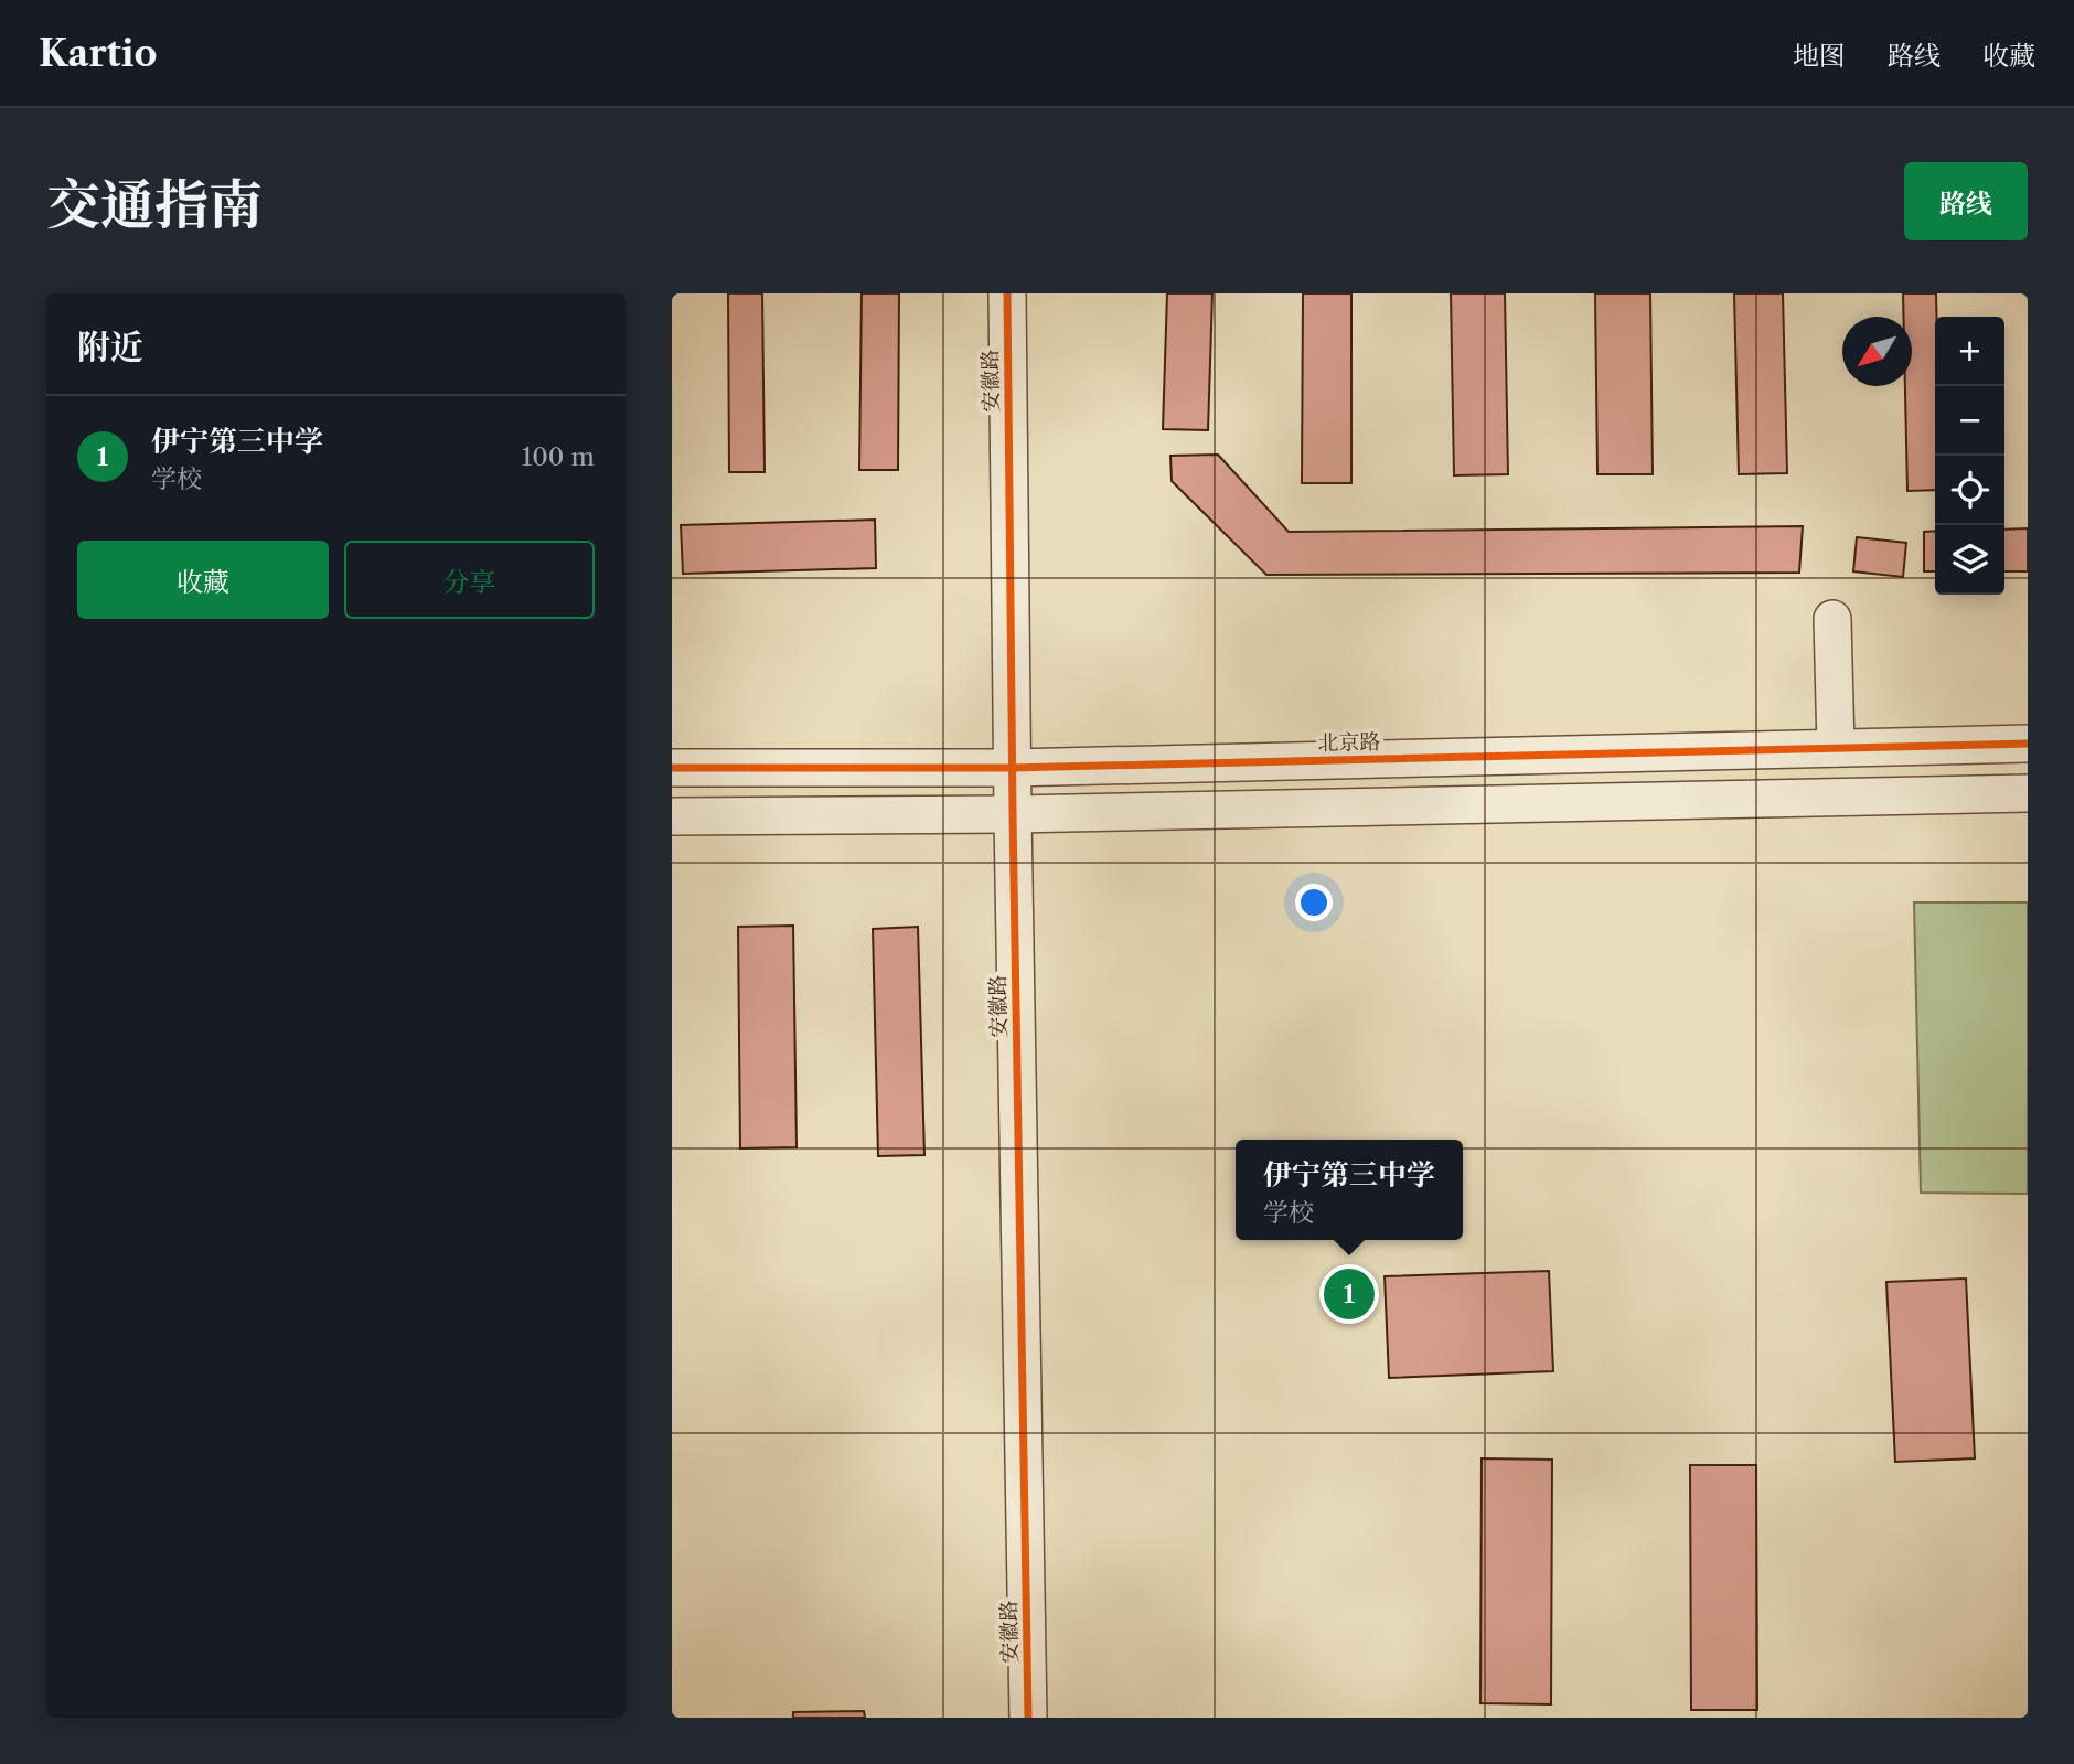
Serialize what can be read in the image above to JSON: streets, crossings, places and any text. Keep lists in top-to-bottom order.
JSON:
{
  "streets": {
    "street": ["安徽路", "北京路"]
  },
  "crossings": [
    ["安徽路", "北京路"]
  ],
  "north": "bottom left",
  "page": {
    "header": "Kartio",
    "nav": ["地图", "路线", "收藏"],
    "title": "交通指南",
    "buttons": [
      "路线",
      ["收藏", "分享"]
    ],
    "heading": "附近",
    "map_buttons": ["+", "−"],
    "list": [
      {
        "mark": "1",
        "name": "伊宁第三中学",
        "note": "学校",
        "value": "100 m"
      }
    ],
    "popup": ["伊宁第三中学", "学校"],
    "pins": "1"
  }
}
